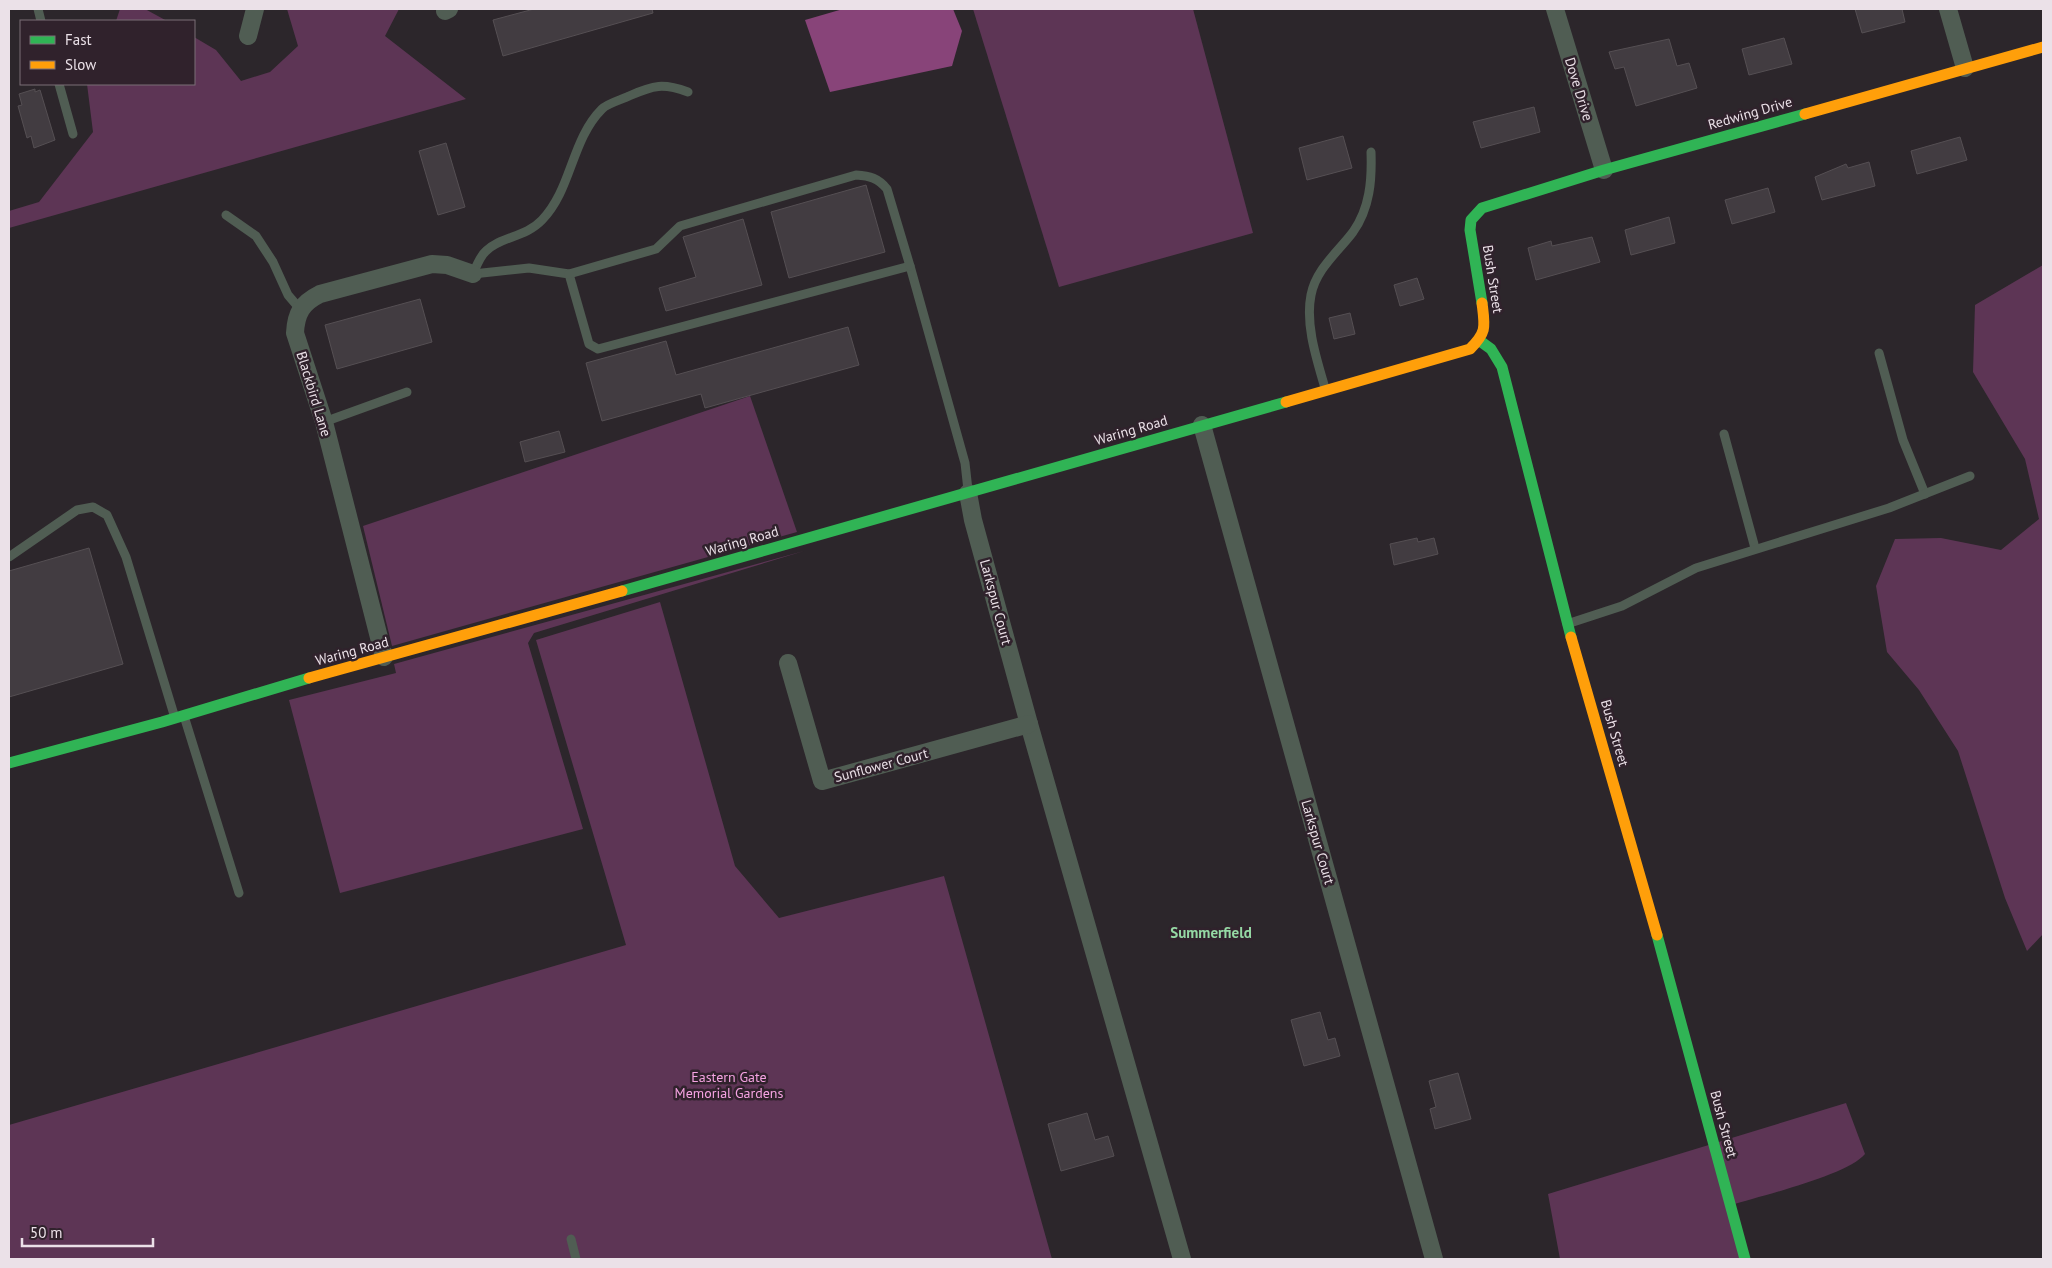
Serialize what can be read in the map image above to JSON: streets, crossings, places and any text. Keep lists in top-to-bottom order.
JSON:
{
  "streets": {
    "street": [
      "Dove Drive",
      "Redwing Drive",
      "Bush Street",
      "Blackbird Lane",
      "Waring Road",
      "Larkspur Court",
      "Sunflower Court"
    ]
  },
  "crossings": [
    ["Dove Drive", "Redwing Drive"],
    ["Redwing Drive", "Bush Street"],
    ["Bush Street", "Waring Road"],
    ["Blackbird Lane", "Waring Road"],
    ["Waring Road", "Larkspur Court"],
    ["Larkspur Court", "Sunflower Court"]
  ],
  "districts": ["Summerfield"],
  "parks": ["Eastern Gate Memorial Gardens"],
  "legend": ["Fast", "Slow"],
  "scale_bar": "50 m"
}
